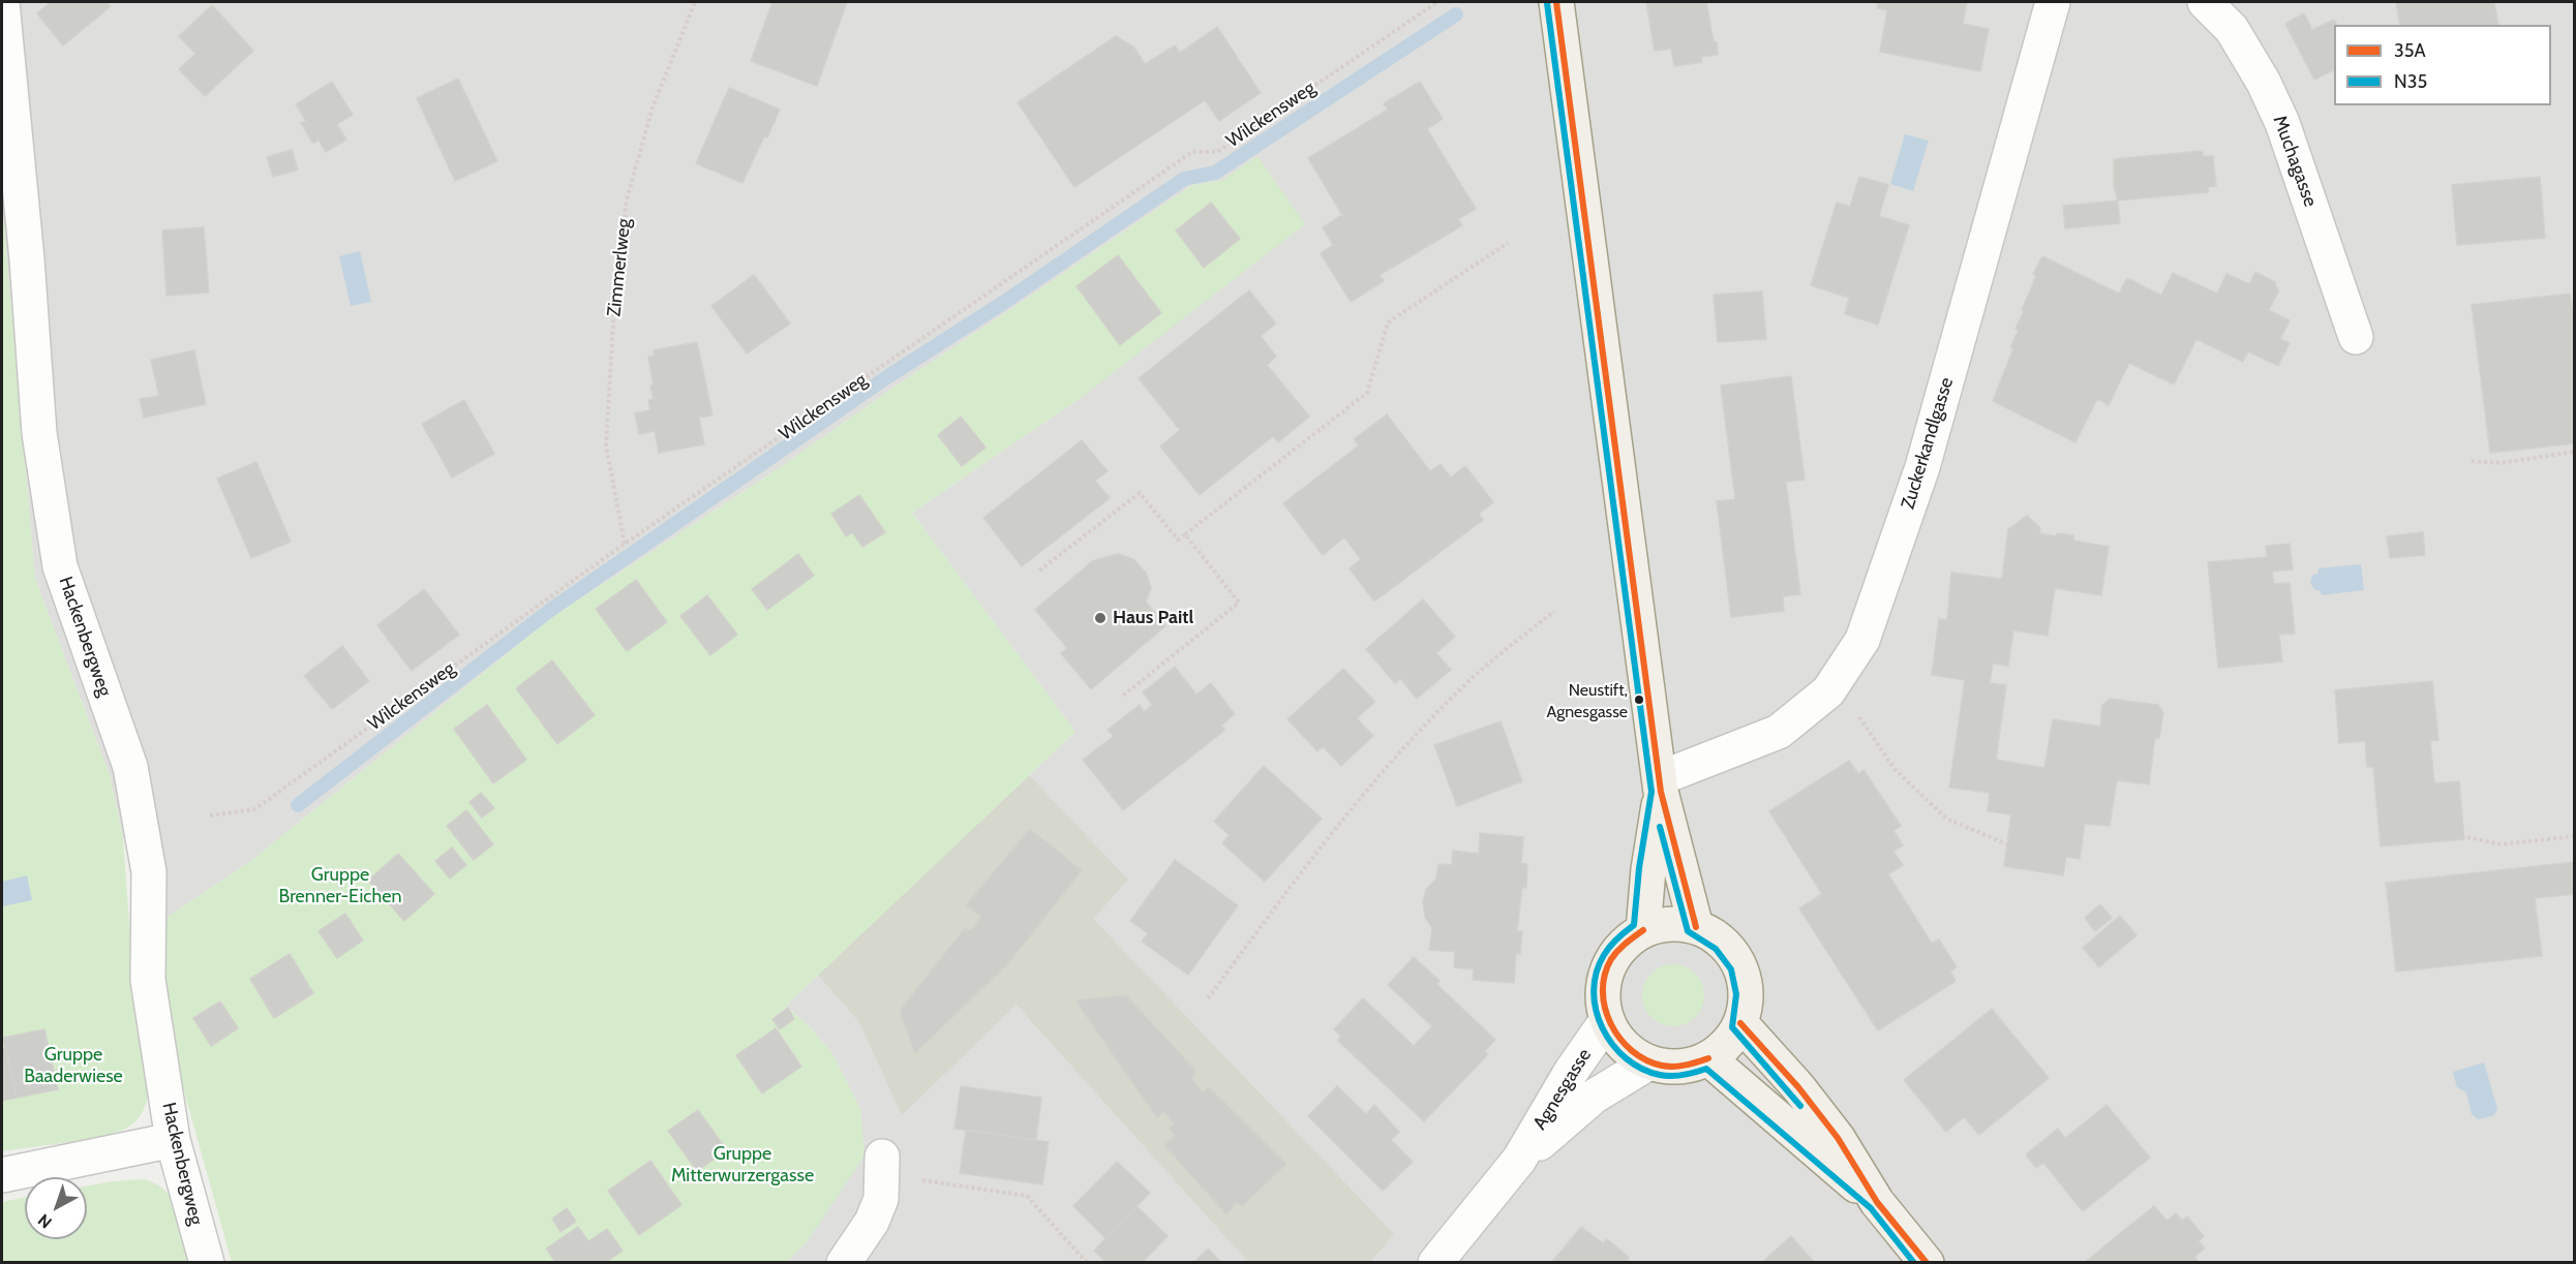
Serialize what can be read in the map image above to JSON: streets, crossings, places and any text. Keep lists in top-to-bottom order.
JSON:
{
  "streets": {
    "street": [
      "Muchagasse",
      "Zuckerkandlgasse",
      "Hackenbergweg",
      "Agnesgasse"
    ],
    "path": ["Wilckensweg", "Zimmerlweg"]
  },
  "crossings": [
    ["Wilckensweg", "Zimmerlweg"]
  ],
  "parks": ["Gruppe Brenner-Eichen", "Gruppe Baaderwiese", "Gruppe Mitterwurzergasse"],
  "places": ["Haus Paitl", "Neustift, Agnesgasse"],
  "lines": ["transit line 35A", "transit line N35"],
  "legend": ["35A", "N35"],
  "north": "bottom left"
}
